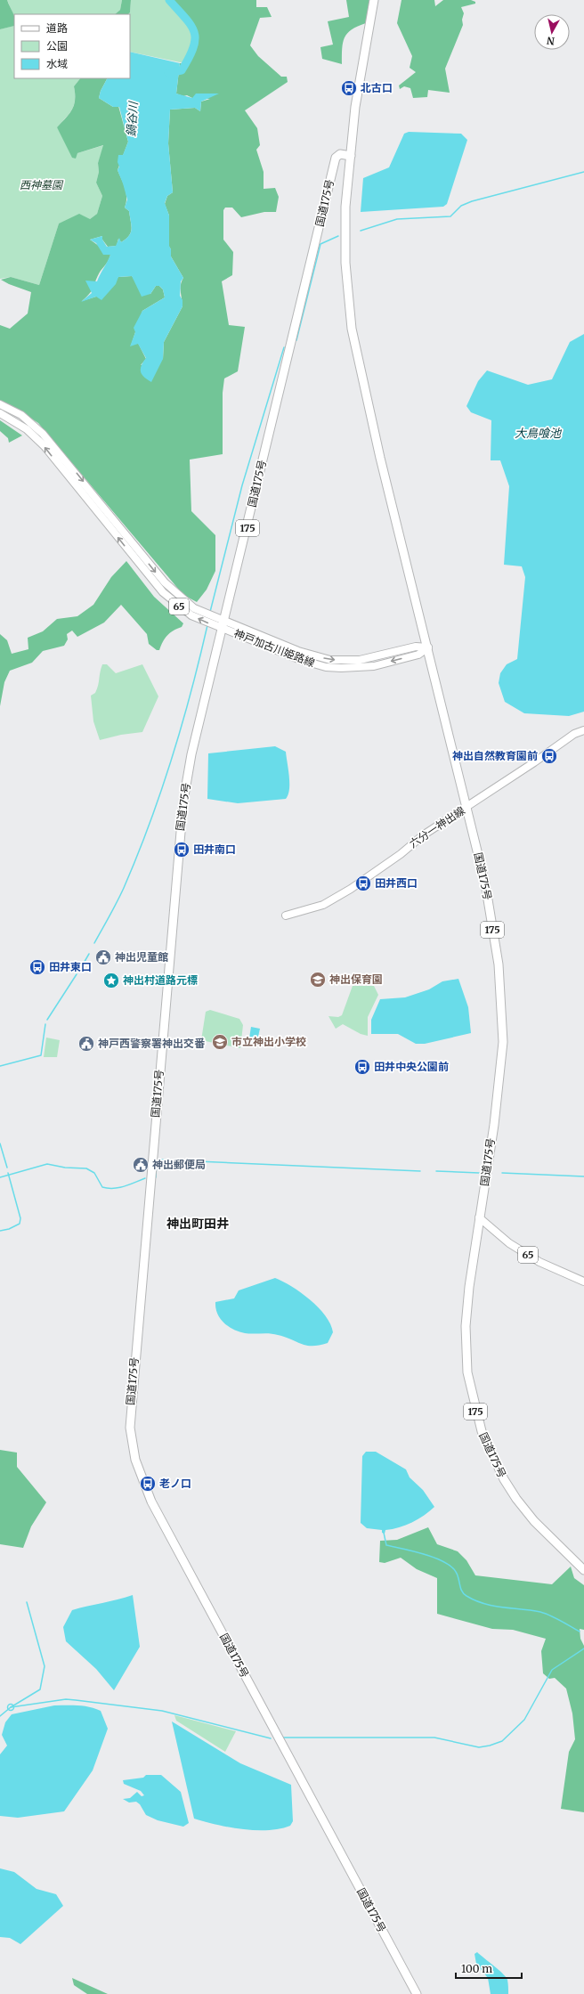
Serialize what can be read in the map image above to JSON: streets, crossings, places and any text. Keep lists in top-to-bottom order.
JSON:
{
  "streets": {
    "highway": ["国道175号", "175"],
    "main road": ["65", "神戸加古川姫路線", "六分一神出線"]
  },
  "crossings": [
    ["国道175号", "65"],
    ["国道175号", "神戸加古川姫路線"],
    ["国道175号", "六分一神出線"]
  ],
  "districts": ["神出町田井"],
  "water": ["鍋谷川", "大鳥喰池"],
  "parks": ["西神墓園"],
  "places": {
    "bus stop": [
      "北古口",
      "神出自然教育園前",
      "田井南口",
      "田井西口",
      "田井東口",
      "田井中央公園前",
      "老ノ口"
    ],
    "public building": ["神出児童館", "神戸西警察署神出交番", "神出郵便局"],
    "school or university": ["神出保育園", "市立神出小学校"],
    "place": ["神出村道路元標"]
  },
  "legend": ["道路", "公園", "水域"],
  "scale_bar": "100 m",
  "north": "bottom"
}
